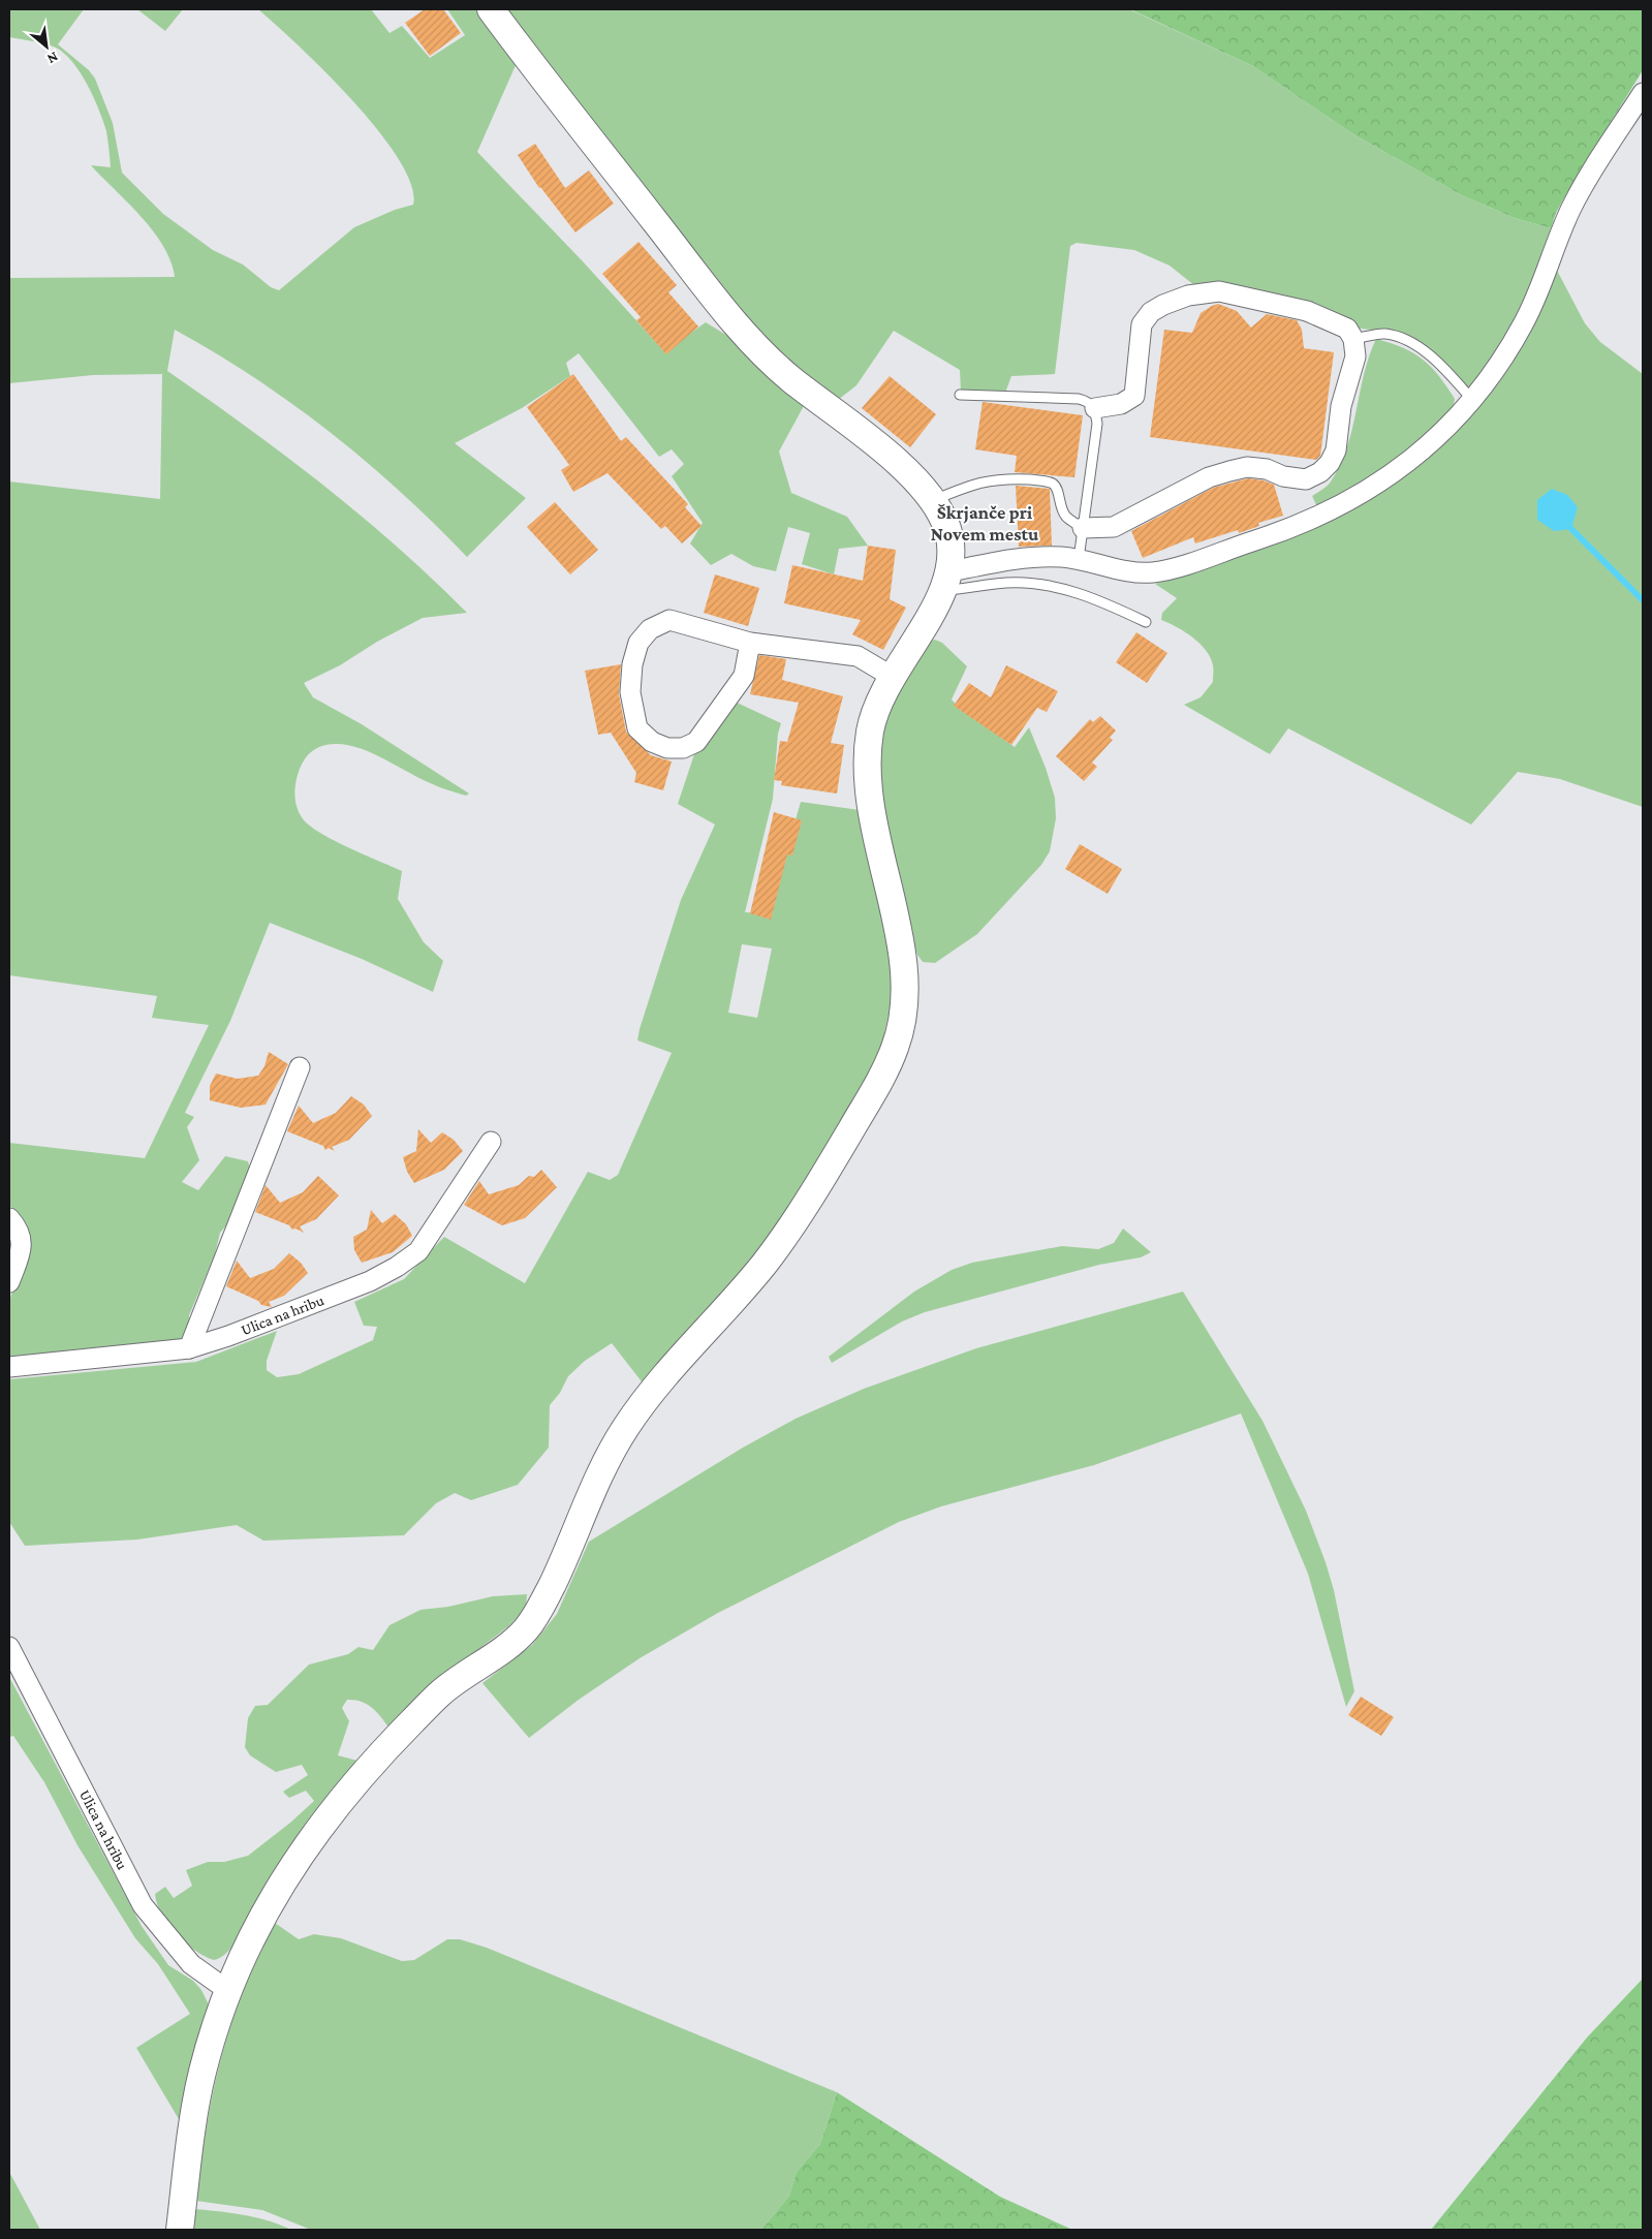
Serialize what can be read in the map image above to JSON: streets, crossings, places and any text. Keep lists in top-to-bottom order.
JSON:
{
  "streets": {
    "street": ["Ulica na hribu"]
  },
  "districts": ["Škrjanče pri Novem mestu"],
  "north": "bottom right"
}
